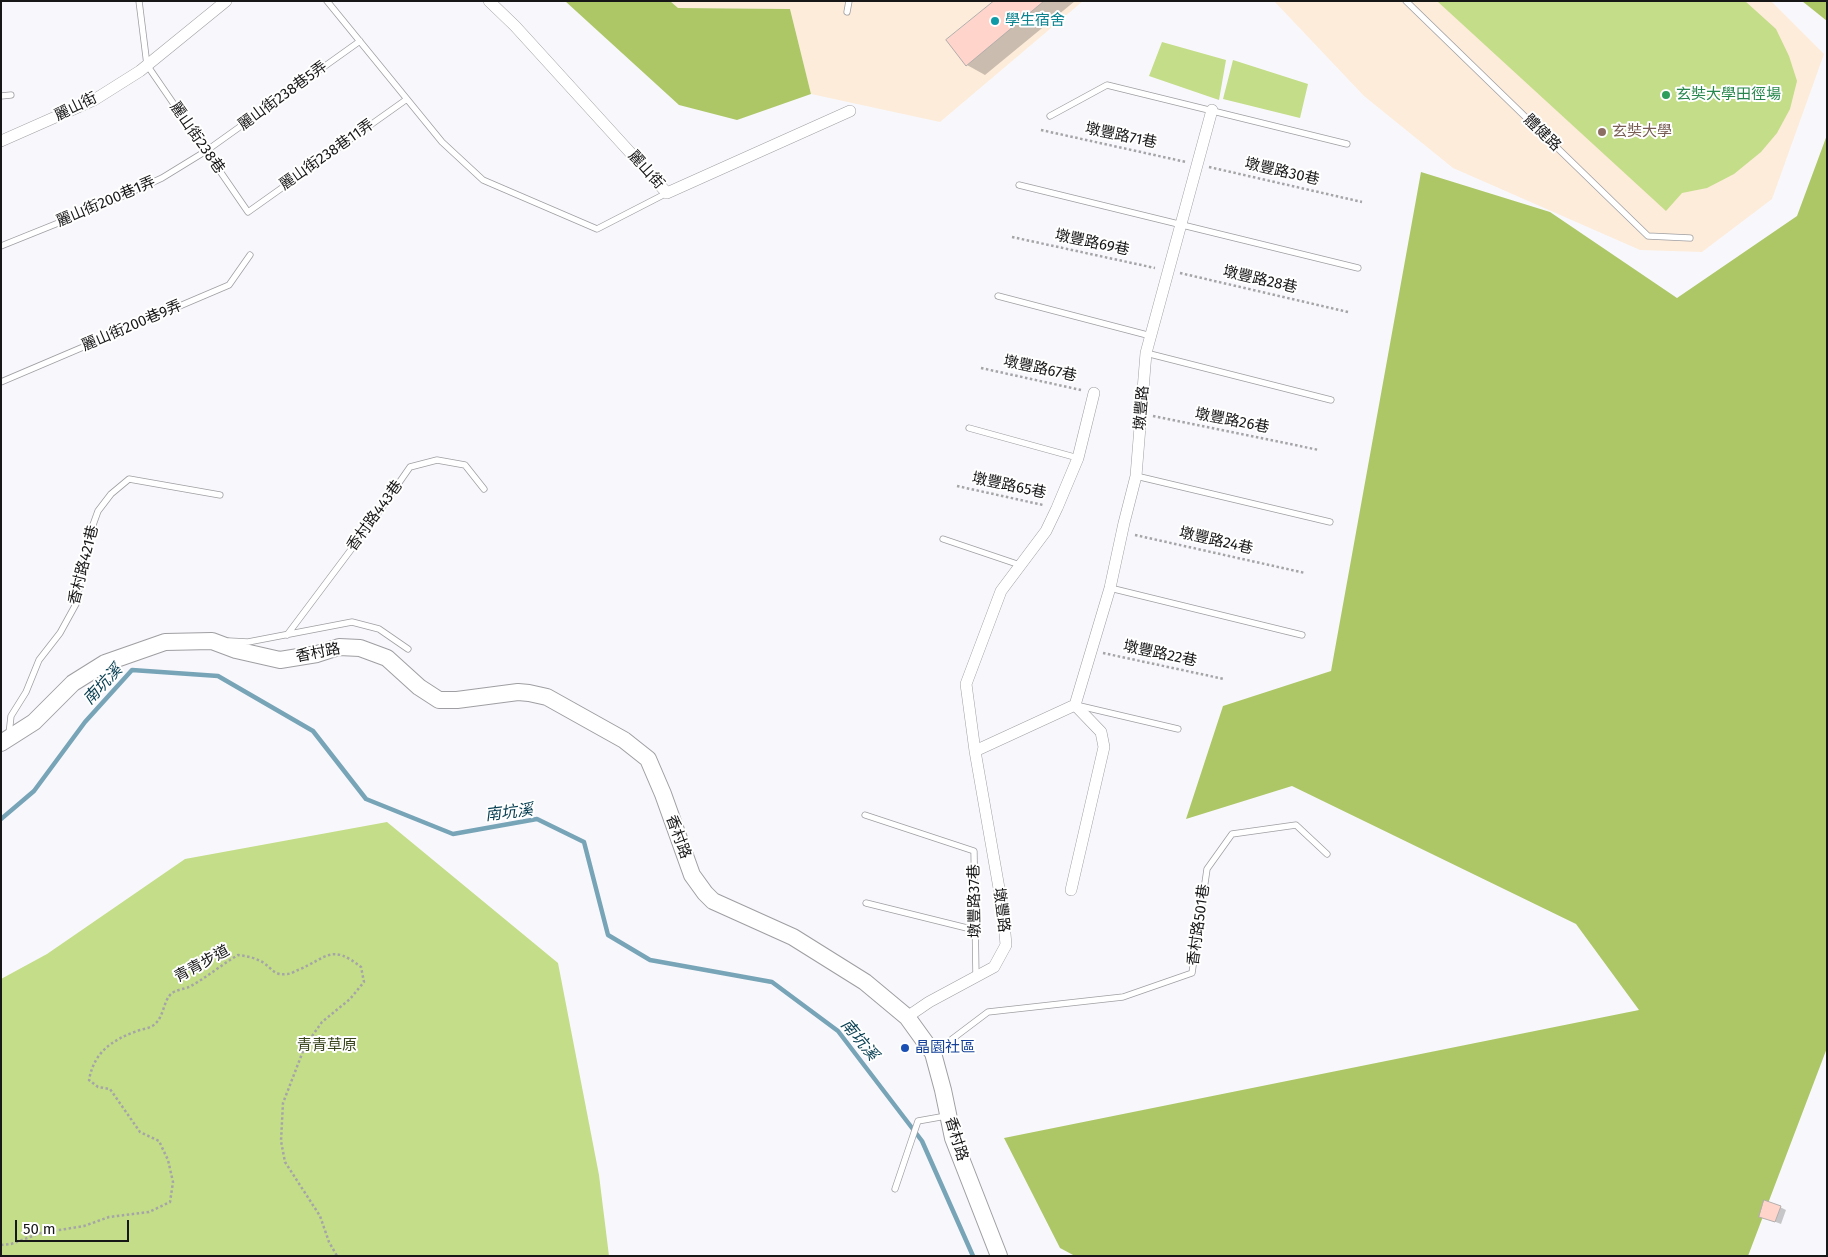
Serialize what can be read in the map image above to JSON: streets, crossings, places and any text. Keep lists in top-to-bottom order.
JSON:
{
  "streets": {
    "street": ["麗山街", "墩豐路", "香村路"],
    "lane": [
      "麗山街238巷5弄",
      "體健路",
      "麗山街238巷",
      "麗山街238巷11弄",
      "麗山街200巷1弄",
      "麗山街200巷9弄",
      "香村路443巷",
      "香村路421巷",
      "墩豐路37巷",
      "香村路501巷"
    ],
    "path": [
      "墩豐路71巷",
      "墩豐路30巷",
      "墩豐路69巷",
      "墩豐路28巷",
      "墩豐路67巷",
      "墩豐路26巷",
      "墩豐路65巷",
      "墩豐路24巷",
      "墩豐路22巷",
      "青青步道"
    ]
  },
  "crossings": [
    ["麗山街238巷5弄", "麗山街238巷"],
    ["麗山街238巷5弄", "麗山街200巷1弄"],
    ["麗山街", "麗山街238巷"],
    ["墩豐路71巷", "墩豐路30巷"],
    ["墩豐路71巷", "墩豐路"],
    ["麗山街238巷", "麗山街238巷11弄"],
    ["麗山街238巷", "麗山街200巷1弄"],
    ["墩豐路30巷", "墩豐路"],
    ["墩豐路69巷", "墩豐路28巷"],
    ["墩豐路69巷", "墩豐路"],
    ["墩豐路28巷", "墩豐路"],
    ["墩豐路67巷", "墩豐路"],
    ["墩豐路", "墩豐路26巷"],
    ["墩豐路", "墩豐路65巷"],
    ["墩豐路", "墩豐路24巷"],
    ["墩豐路", "香村路"],
    ["墩豐路", "墩豐路22巷"],
    ["墩豐路", "墩豐路37巷"],
    ["香村路443巷", "香村路"],
    ["香村路421巷", "香村路"],
    ["香村路", "香村路501巷"]
  ],
  "water": ["南坑溪"],
  "parks": ["青青草原"],
  "places": [
    "學生宿舍",
    "玄奘大學田徑場",
    "玄奘大學",
    "晶園社區"
  ],
  "scale_bar": "50 m"
}
